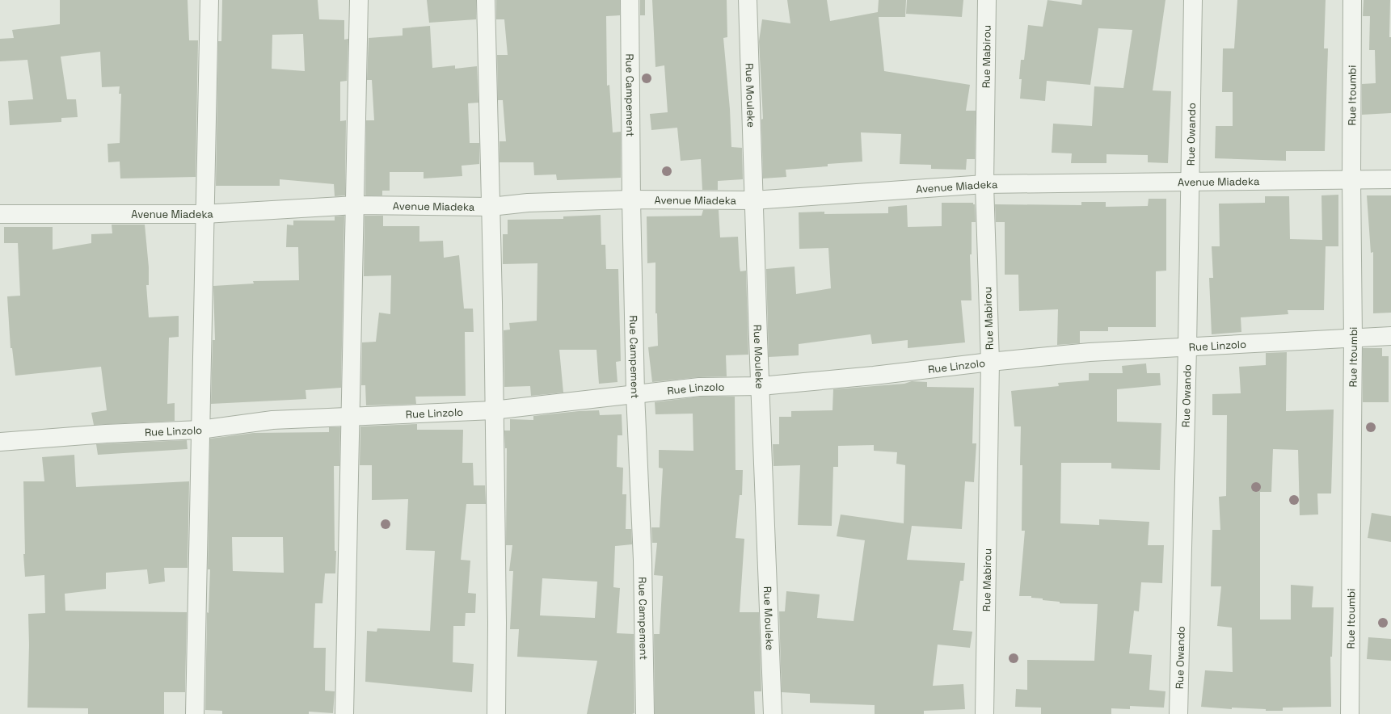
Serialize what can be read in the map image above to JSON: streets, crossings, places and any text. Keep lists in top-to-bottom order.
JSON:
{
  "streets": {
    "street": [
      "Rue Mabirou",
      "Rue Campement",
      "Rue Mouleke",
      "Rue Itoumbi",
      "Rue Owando",
      "Avenue Miadeka",
      "Rue Linzolo"
    ]
  },
  "crossings": [
    ["Rue Mabirou", "Avenue Miadeka"],
    ["Rue Mabirou", "Rue Linzolo"],
    ["Rue Campement", "Avenue Miadeka"],
    ["Rue Campement", "Rue Linzolo"],
    ["Rue Mouleke", "Avenue Miadeka"],
    ["Rue Mouleke", "Rue Linzolo"],
    ["Rue Itoumbi", "Avenue Miadeka"],
    ["Rue Itoumbi", "Rue Linzolo"],
    ["Rue Owando", "Avenue Miadeka"],
    ["Rue Owando", "Rue Linzolo"]
  ]
}
